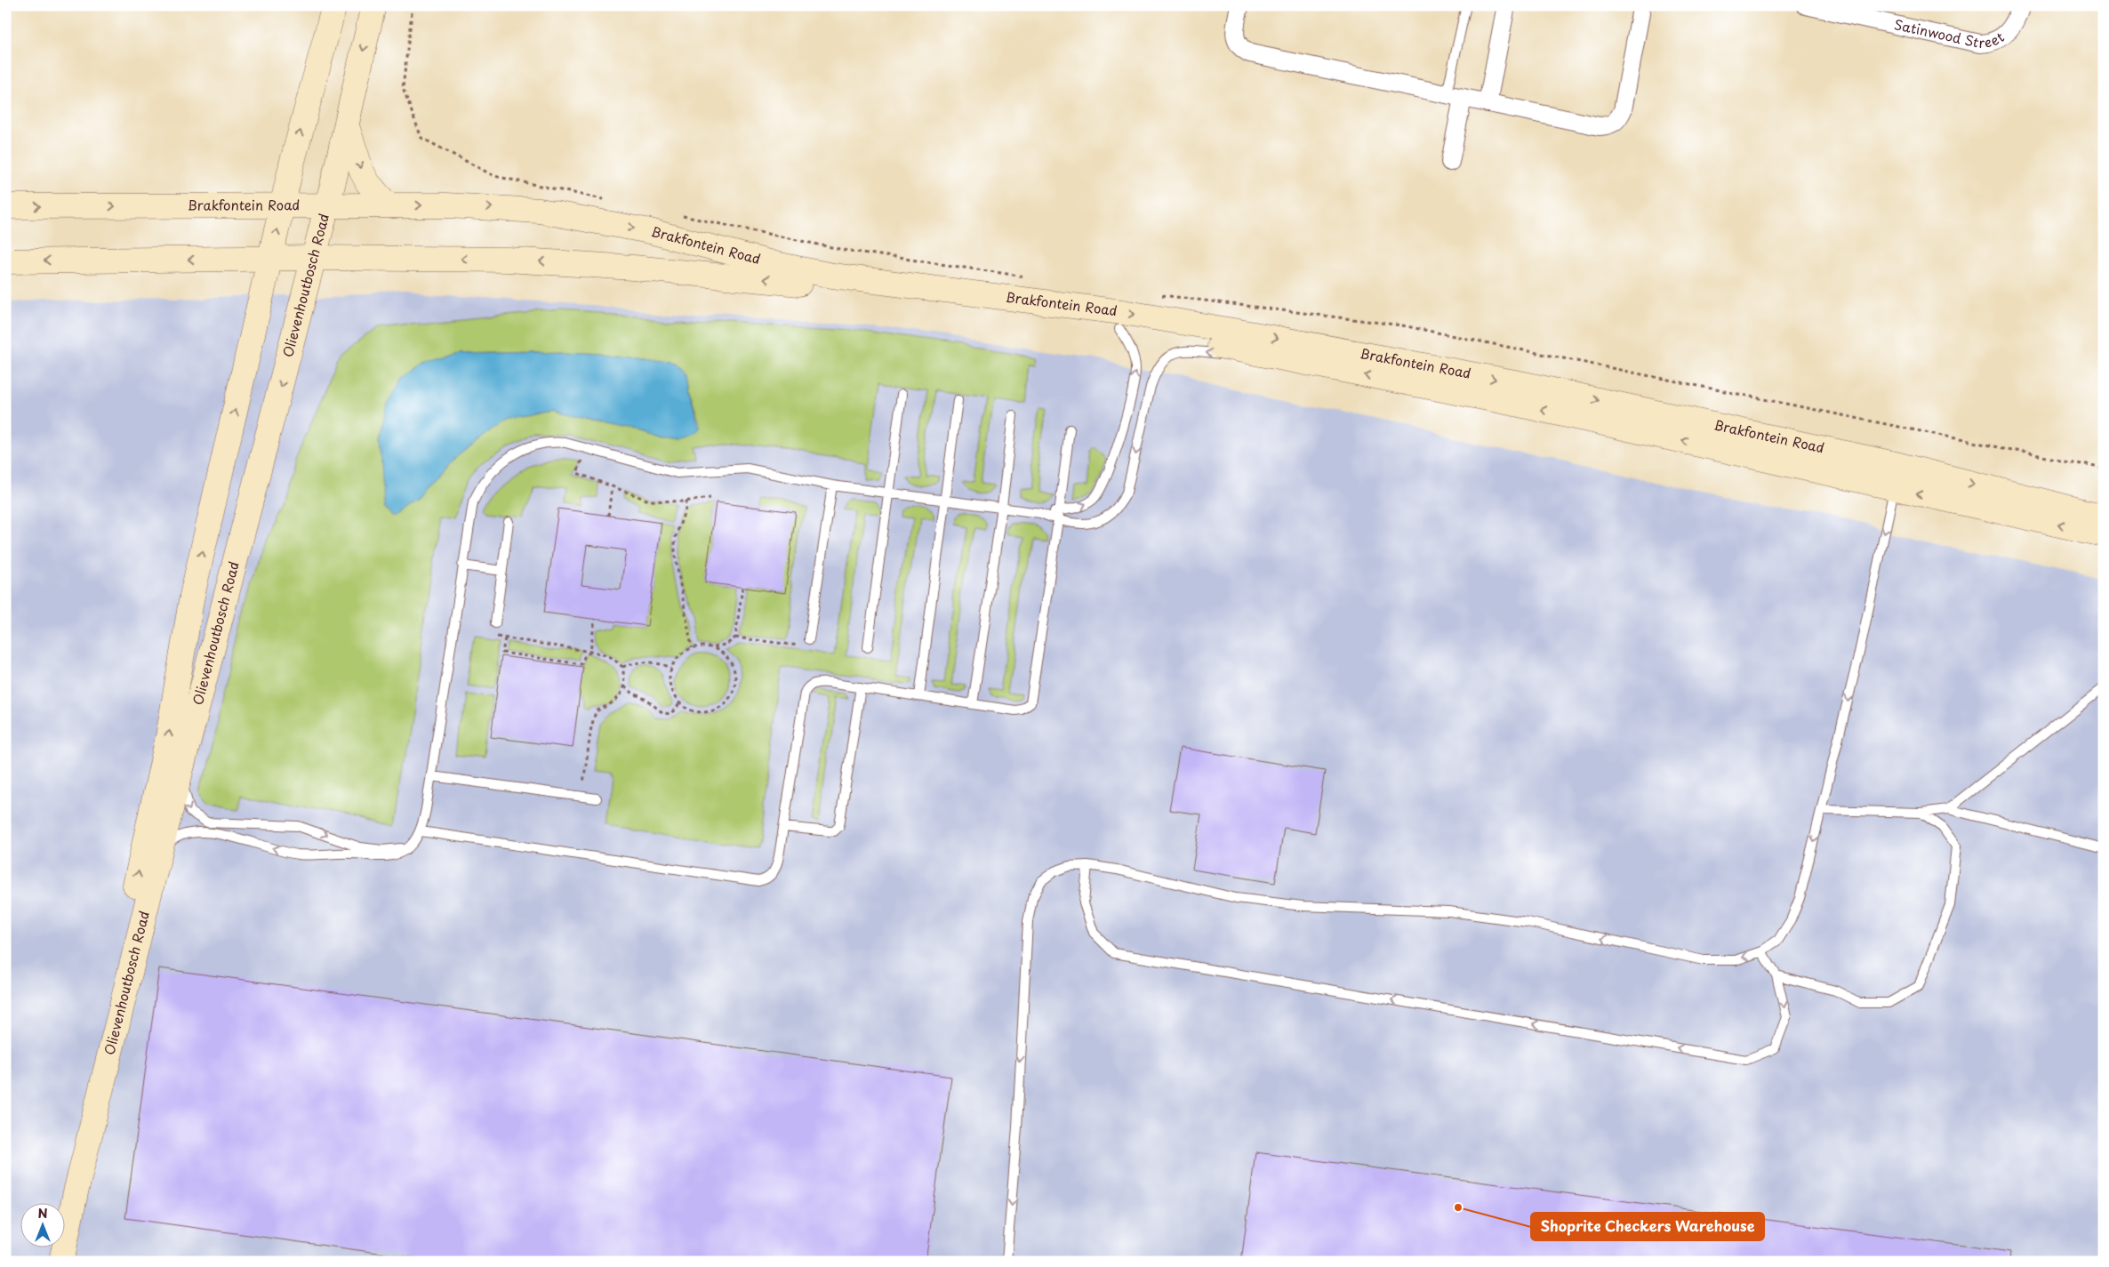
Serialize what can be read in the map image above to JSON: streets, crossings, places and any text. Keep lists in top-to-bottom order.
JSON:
{
  "streets": {
    "street": ["Satinwood Street", "Brakfontein Road", "Olievenhoutbosch Road"]
  },
  "crossings": [
    ["Brakfontein Road", "Olievenhoutbosch Road"]
  ],
  "places": ["Shoprite Checkers Warehouse"],
  "north": "top"
}
